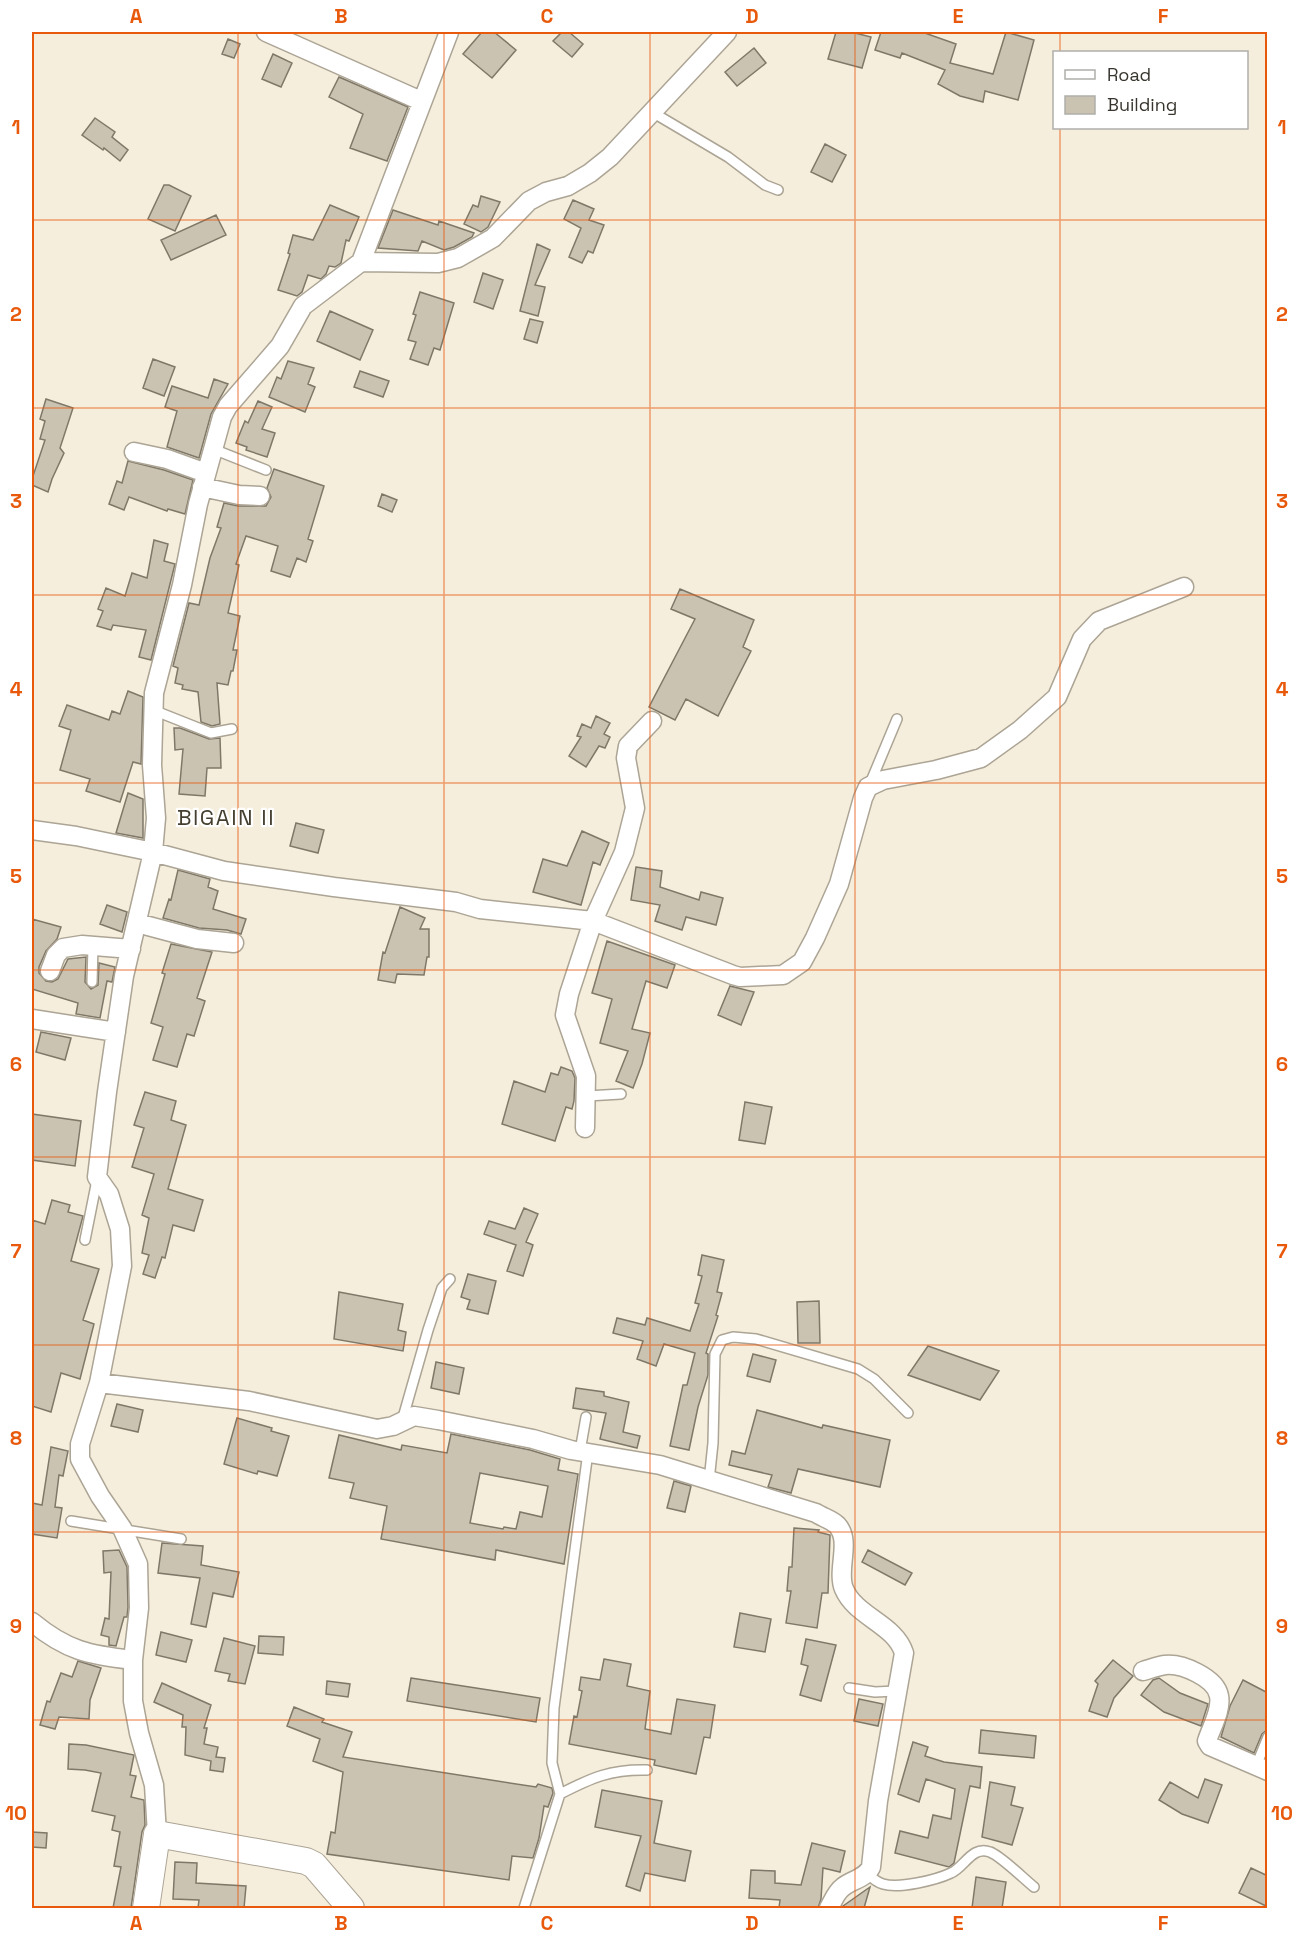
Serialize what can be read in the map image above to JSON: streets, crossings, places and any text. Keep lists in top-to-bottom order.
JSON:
{
  "districts": ["BIGAIN II"],
  "legend": ["Road", "Building"],
  "grid": {
    "columns": [
      "A",
      "B",
      "C",
      "D",
      "E",
      "F"
    ],
    "rows": [
      "1",
      "2",
      "3",
      "4",
      "5",
      "6",
      "7",
      "8",
      "9",
      "10"
    ]
  }
}
